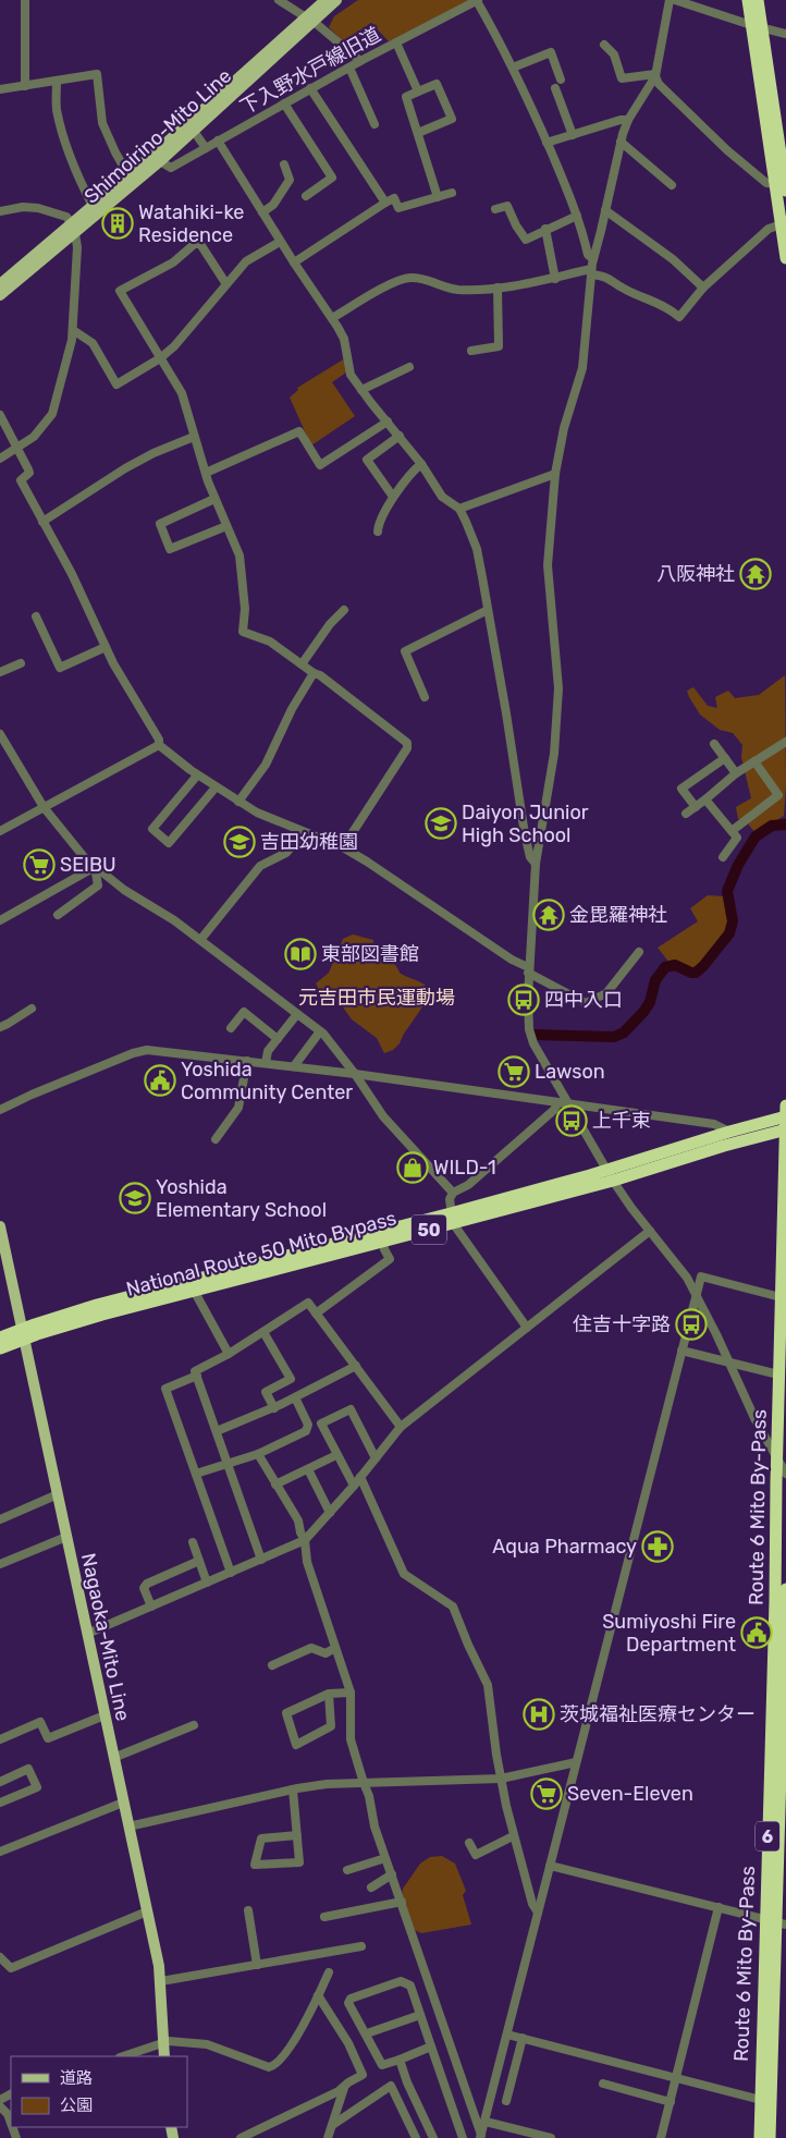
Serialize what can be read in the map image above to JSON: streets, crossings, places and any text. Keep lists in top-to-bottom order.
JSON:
{
  "streets": {
    "highway": [
      "50",
      "National Route 50 Mito Bypass",
      "Route 6 Mito By-Pass",
      "6"
    ],
    "main road": ["Shimoirino-Mito Line", "Nagaoka-Mito Line"],
    "street": ["下入野水戸線旧道"]
  },
  "crossings": [
    ["下入野水戸線旧道", "Shimoirino-Mito Line"],
    ["50", "National Route 50 Mito Bypass"],
    ["50", "Route 6 Mito By-Pass"],
    ["National Route 50 Mito Bypass", "Route 6 Mito By-Pass"],
    ["National Route 50 Mito Bypass", "Nagaoka-Mito Line"]
  ],
  "parks": ["元吉田市民運動場"],
  "places": {
    "building": ["Watahiki-ke Residence"],
    "temple": ["八阪神社", "金毘羅神社"],
    "school or university": ["Daiyon Junior High School", "吉田幼稚園", "Yoshida Elementary School"],
    "supermarket": ["SEIBU", "Lawson", "Seven-Eleven"],
    "library": ["東部図書館"],
    "bus stop": ["四中入口", "上千束", "住吉十字路"],
    "public building": ["Yoshida Community Center", "Sumiyoshi Fire Department"],
    "shop": ["WILD-1"],
    "pharmacy": ["Aqua Pharmacy"],
    "hospital": ["茨城福祉医療センター"]
  },
  "legend": ["道路", "公園"]
}
